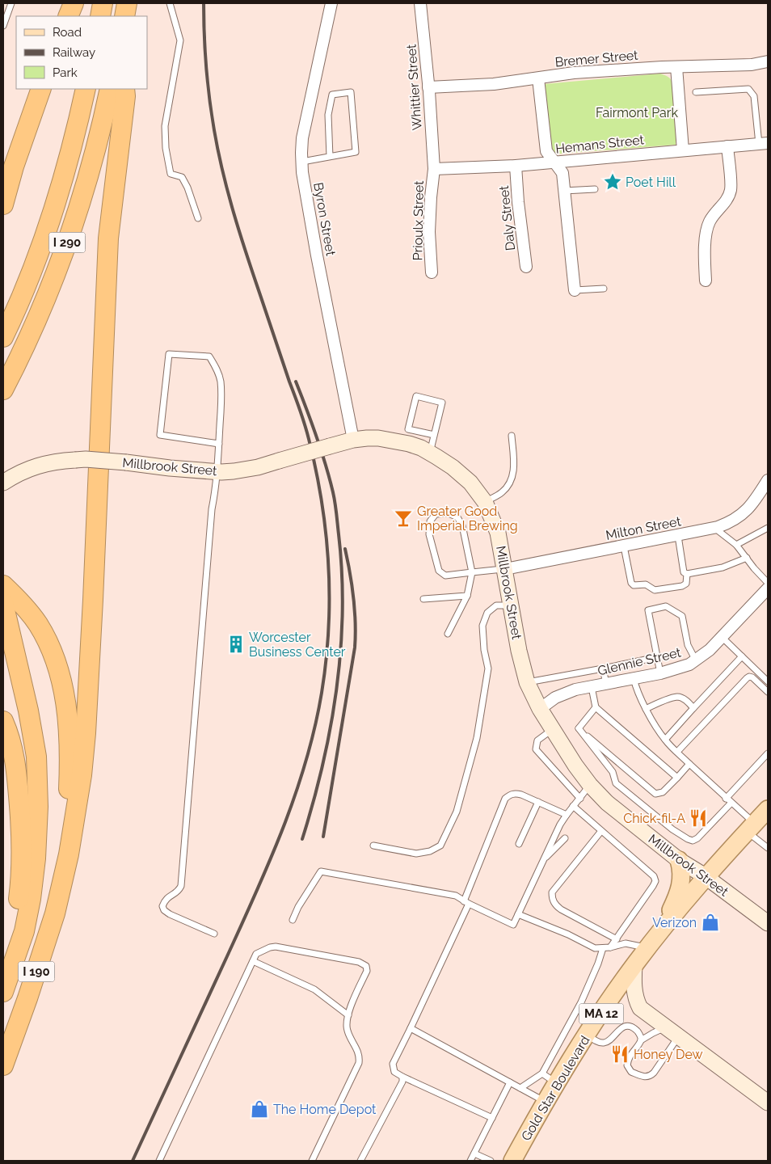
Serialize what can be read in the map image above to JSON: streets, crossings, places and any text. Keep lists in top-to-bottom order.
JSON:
{
  "streets": {
    "highway": ["I 290", "I 190"],
    "main road": ["Millbrook Street", "MA 12", "Gold Star Boulevard"],
    "street": [
      "Bremer Street",
      "Whittier Street",
      "Hemans Street",
      "Daly Street",
      "Byron Street",
      "Prioulx Street",
      "Milton Street",
      "Glennie Street"
    ]
  },
  "crossings": [
    ["Bremer Street", "Whittier Street"],
    ["Whittier Street", "Hemans Street"],
    ["Whittier Street", "Prioulx Street"],
    ["Hemans Street", "Daly Street"],
    ["Hemans Street", "Prioulx Street"],
    ["Byron Street", "Millbrook Street"],
    ["Millbrook Street", "Milton Street"],
    ["Millbrook Street", "Glennie Street"],
    ["Millbrook Street", "Gold Star Boulevard"]
  ],
  "parks": ["Fairmont Park"],
  "places": {
    "place": ["Poet Hill"],
    "bar": ["Greater Good Imperial Brewing"],
    "building": ["Worcester Business Center"],
    "restaurant": ["Chick-fil-A", "Honey Dew"],
    "shop": ["Verizon", "The Home Depot"]
  },
  "legend": ["Road", "Railway", "Park"]
}
